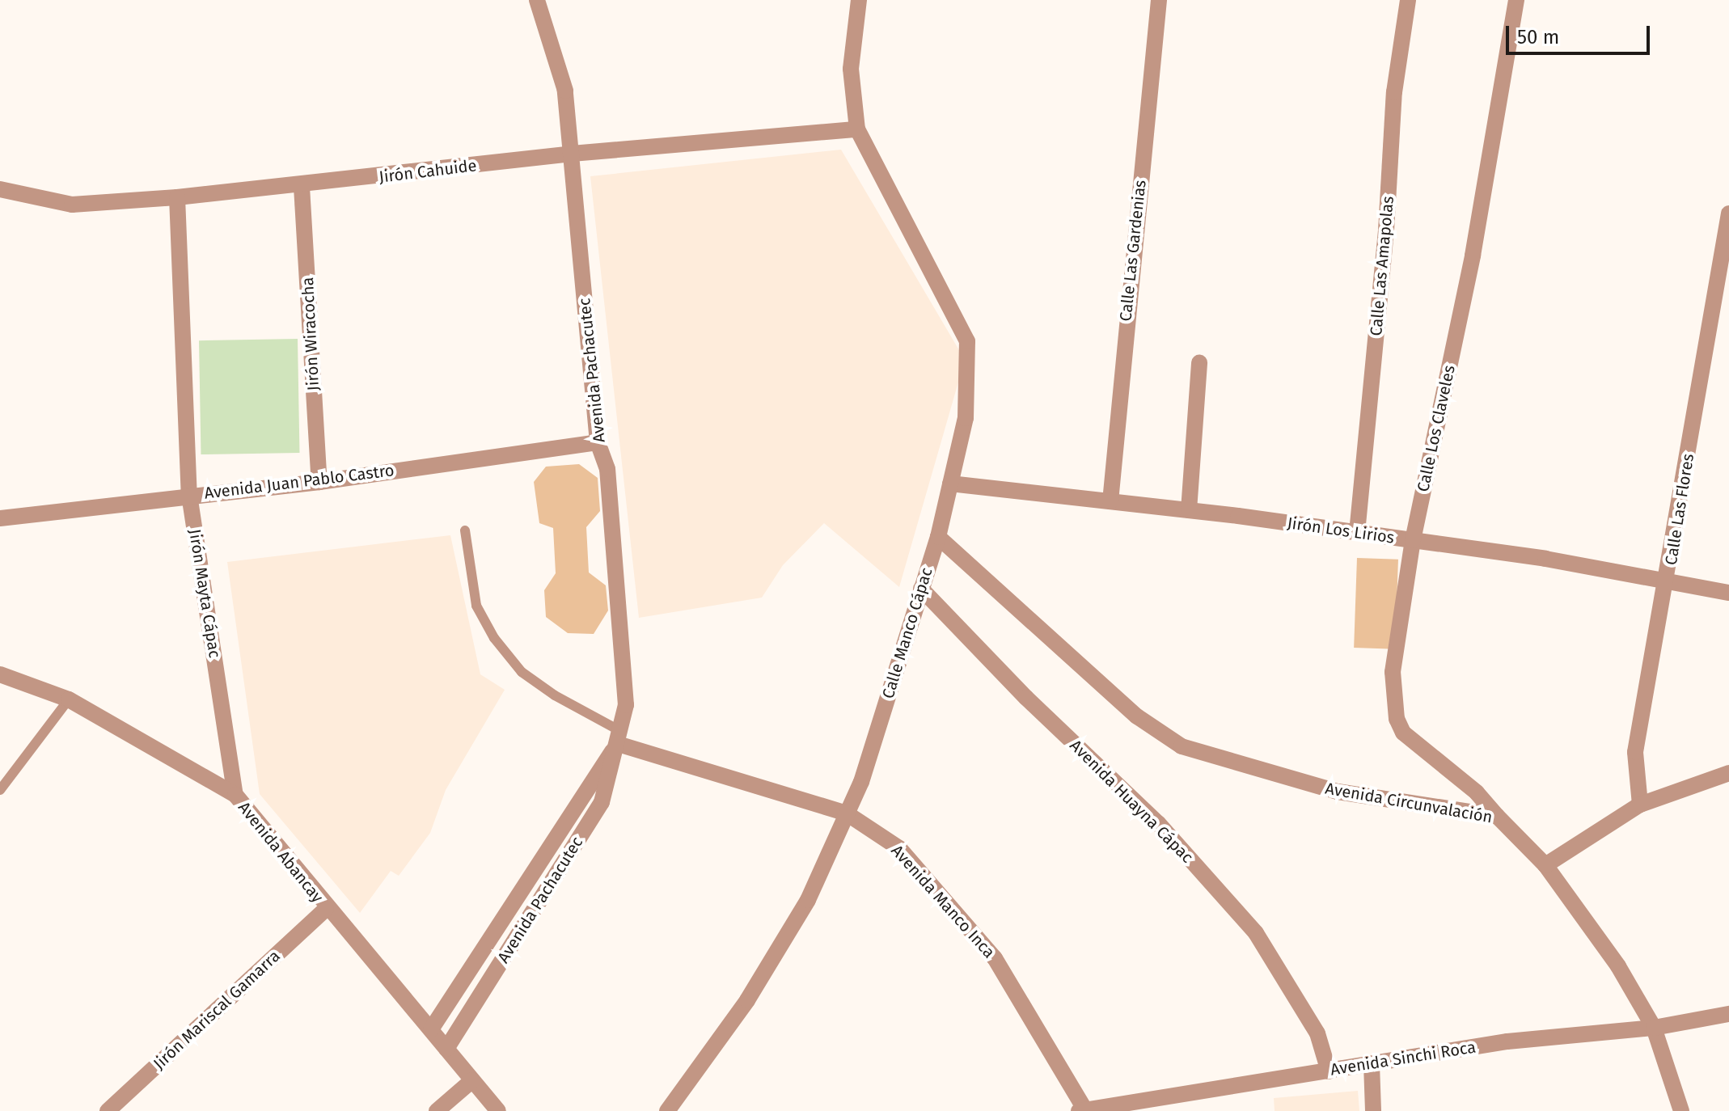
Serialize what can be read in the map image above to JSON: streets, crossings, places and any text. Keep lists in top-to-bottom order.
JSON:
{
  "streets": {
    "street": [
      "Jirón Cahuide",
      "Calle Las Gardenias",
      "Calle Las Amapolas",
      "Jirón Wiracocha",
      "Avenida Pachacutec",
      "Calle Los Claveles",
      "Avenida Juan Pablo Castro",
      "Calle Las Flores",
      "Jirón Los Lirios",
      "Jirón Mayta Cápac",
      "Calle Manco Cápac",
      "Avenida Huayna Cápac",
      "Avenida Circunvalación",
      "Avenida Abancay",
      "Avenida Manco Inca",
      "Jirón Mariscal Gamarra",
      "Avenida Sinchi Roca"
    ]
  },
  "crossings": [
    ["Jirón Cahuide", "Jirón Wiracocha"],
    ["Jirón Cahuide", "Avenida Pachacutec"],
    ["Jirón Cahuide", "Jirón Mayta Cápac"],
    ["Jirón Cahuide", "Calle Manco Cápac"],
    ["Calle Las Gardenias", "Jirón Los Lirios"],
    ["Calle Las Amapolas", "Jirón Los Lirios"],
    ["Jirón Wiracocha", "Avenida Juan Pablo Castro"],
    ["Avenida Pachacutec", "Avenida Juan Pablo Castro"],
    ["Avenida Pachacutec", "Avenida Abancay"],
    ["Avenida Pachacutec", "Avenida Manco Inca"],
    ["Calle Los Claveles", "Jirón Los Lirios"],
    ["Calle Los Claveles", "Avenida Circunvalación"],
    ["Avenida Juan Pablo Castro", "Jirón Mayta Cápac"],
    ["Calle Las Flores", "Jirón Los Lirios"],
    ["Jirón Los Lirios", "Calle Manco Cápac"],
    ["Jirón Mayta Cápac", "Avenida Abancay"],
    ["Calle Manco Cápac", "Avenida Huayna Cápac"],
    ["Calle Manco Cápac", "Avenida Circunvalación"],
    ["Calle Manco Cápac", "Avenida Manco Inca"],
    ["Avenida Huayna Cápac", "Avenida Sinchi Roca"],
    ["Avenida Circunvalación", "Avenida Sinchi Roca"],
    ["Avenida Abancay", "Jirón Mariscal Gamarra"],
    ["Avenida Manco Inca", "Avenida Sinchi Roca"]
  ],
  "scale_bar": "50 m"
}
